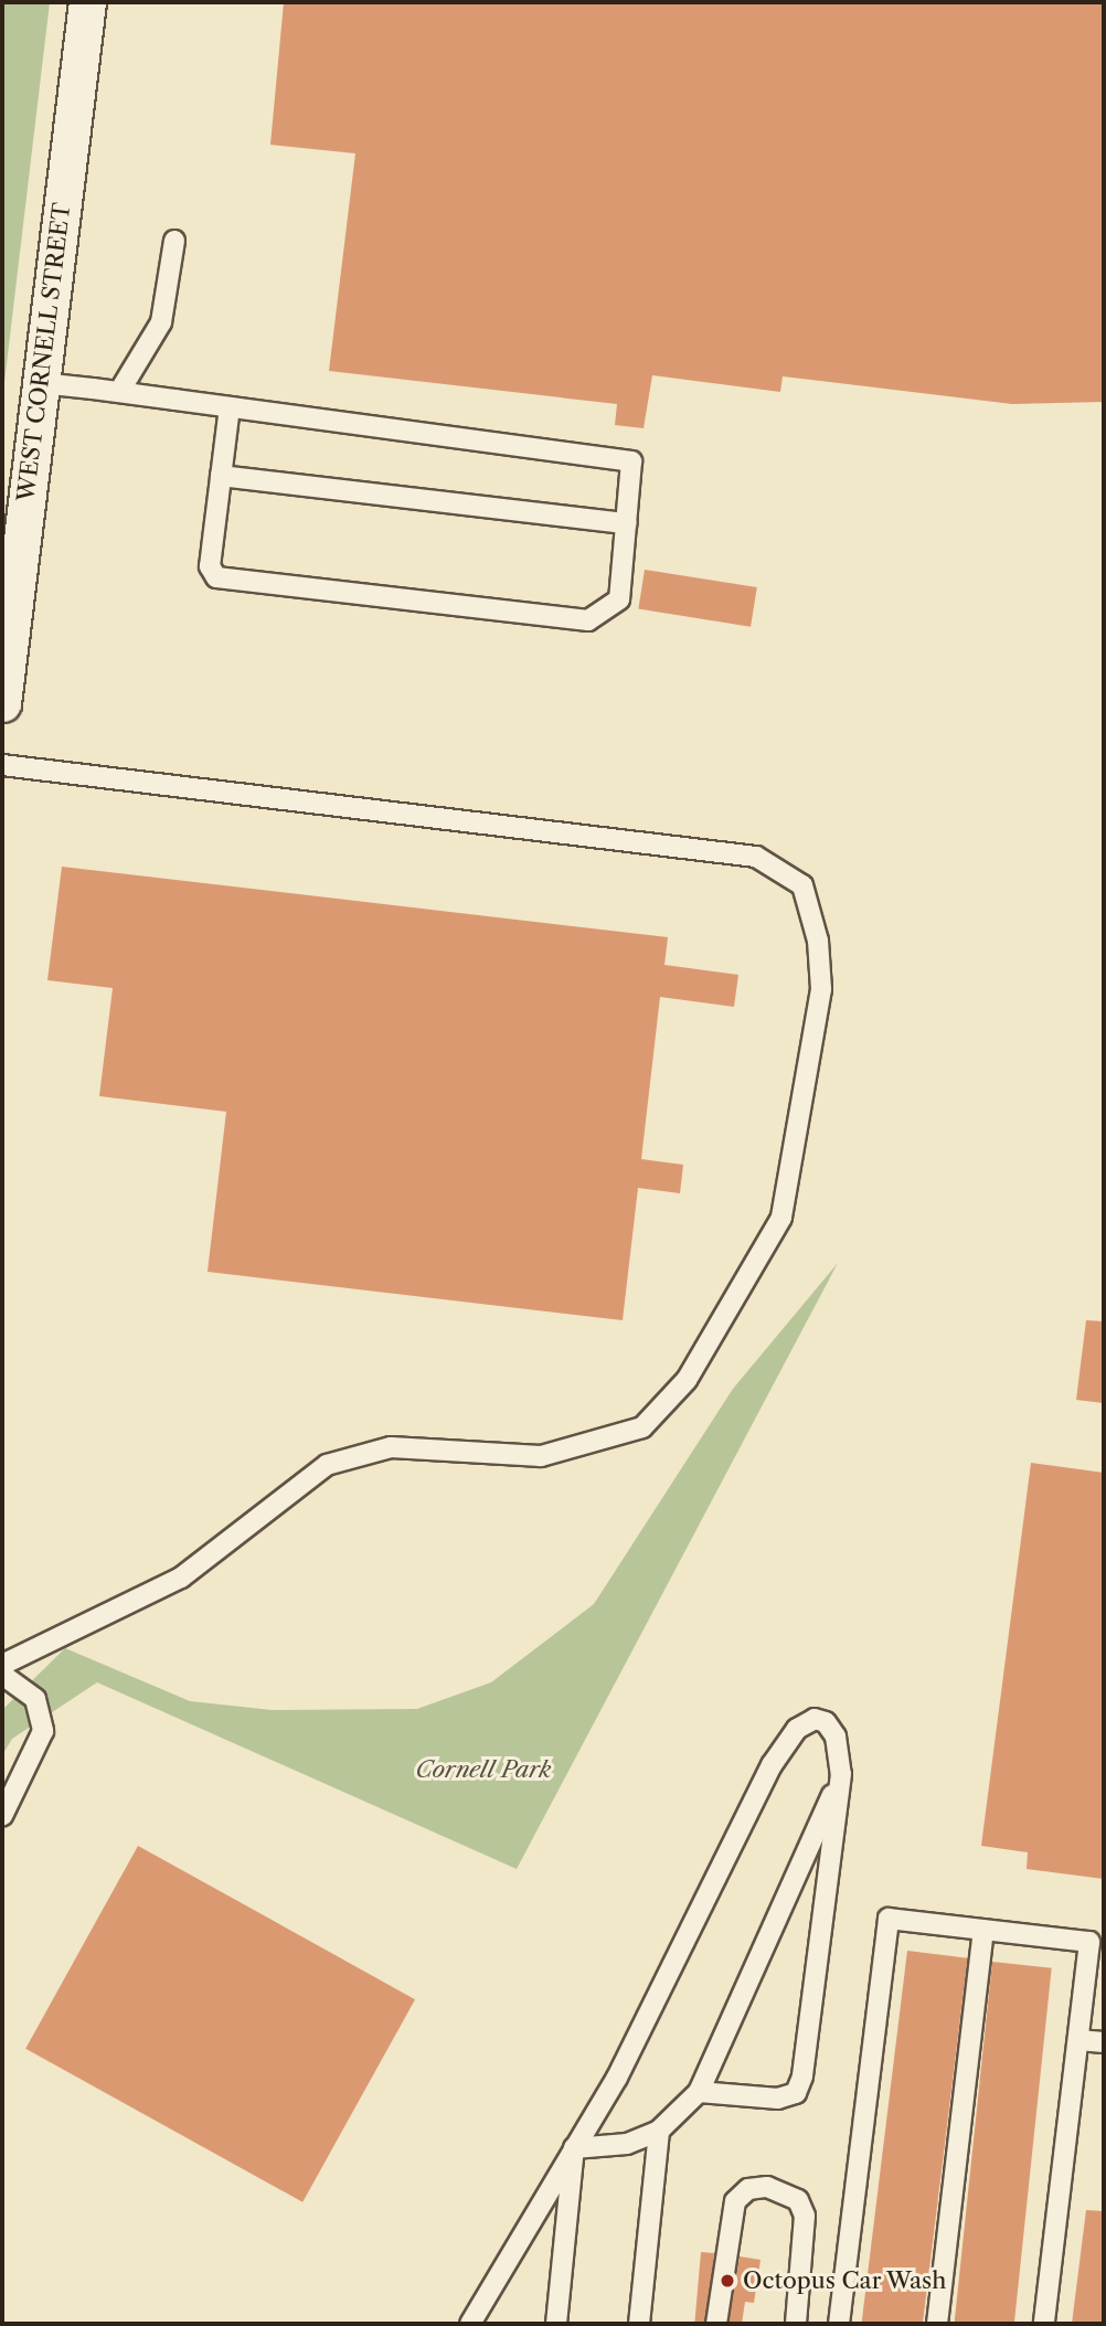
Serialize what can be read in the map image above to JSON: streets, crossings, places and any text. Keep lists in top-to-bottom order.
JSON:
{
  "streets": {
    "street": ["WEST CORNELL STREET"]
  },
  "parks": ["Cornell Park"],
  "places": ["Octopus Car Wash"]
}
